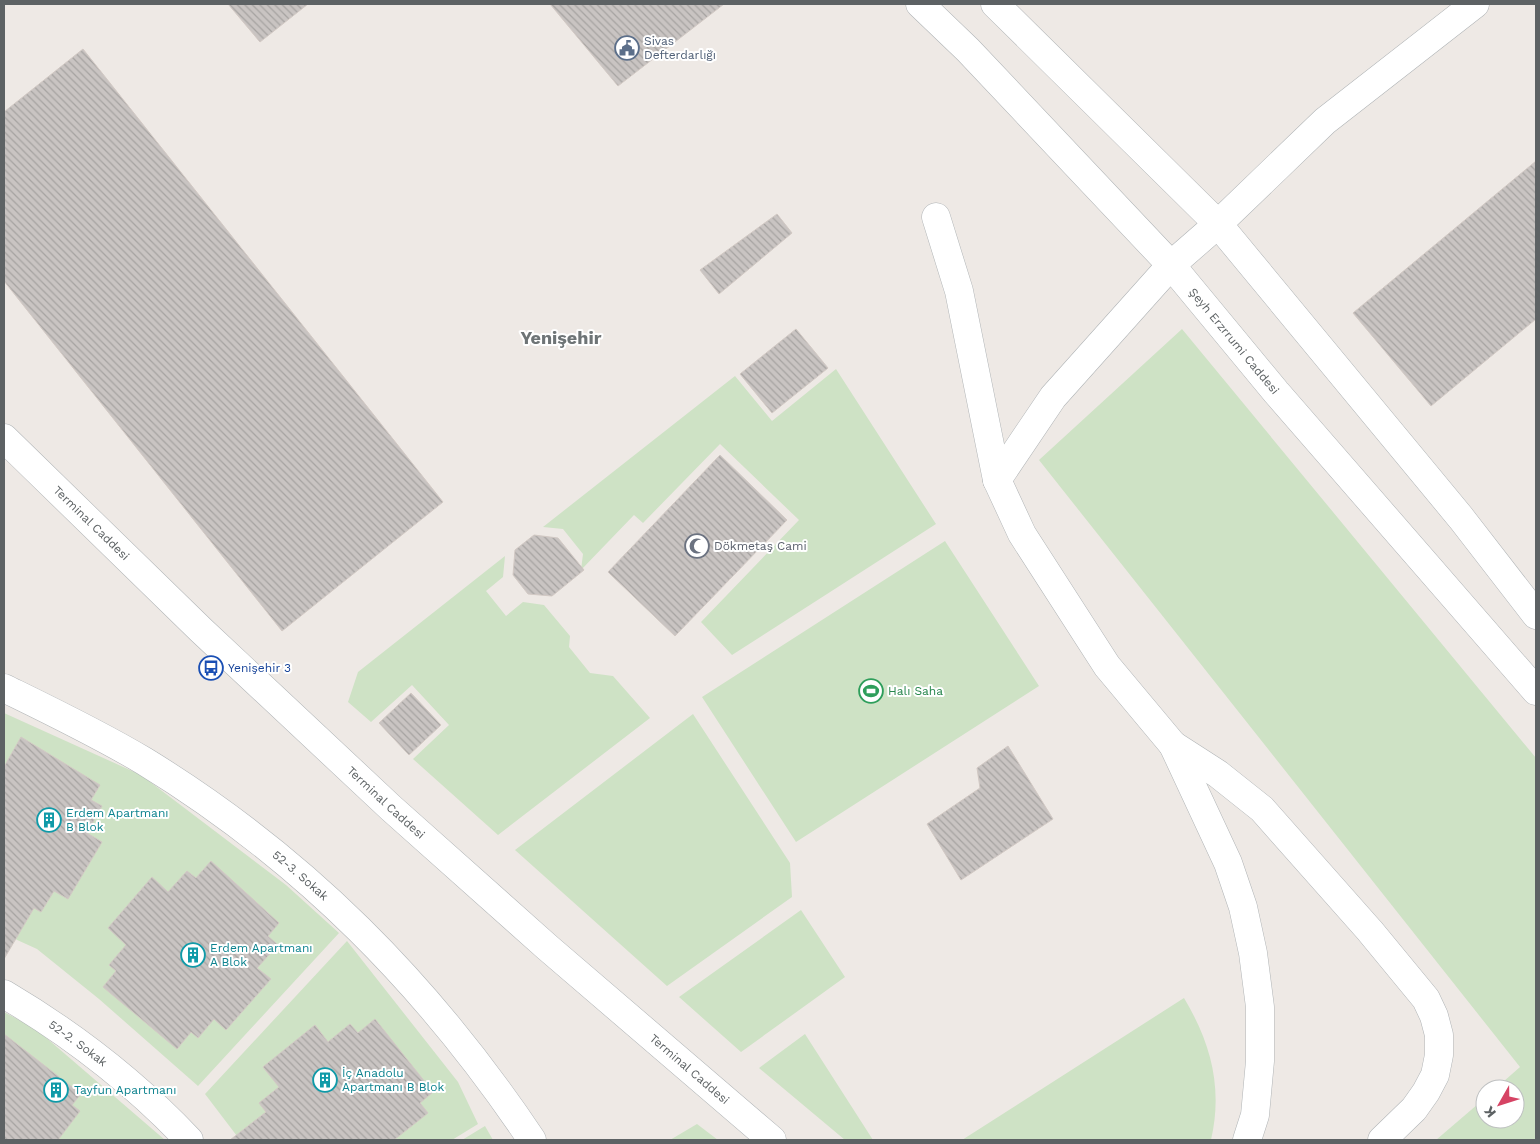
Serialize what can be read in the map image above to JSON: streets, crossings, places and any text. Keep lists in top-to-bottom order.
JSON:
{
  "streets": {
    "street": [
      "Şeyh Erzrrumi Caddesi",
      "Terminal Caddesi",
      "52-3. Sokak",
      "52-2. Sokak"
    ]
  },
  "districts": ["Yenişehir"],
  "places": {
    "public building": ["Sivas Defterdarlığı"],
    "mosque": ["Dökmetaş Cami"],
    "bus stop": ["Yenişehir 3"],
    "sports": ["Halı Saha"],
    "building": [
      "Erdem Apartmanı B Blok",
      "Erdem Apartmanı A Blok",
      "İç Anadolu Apartmanı B Blok",
      "Tayfun Apartmanı"
    ]
  },
  "north": "bottom left"
}
